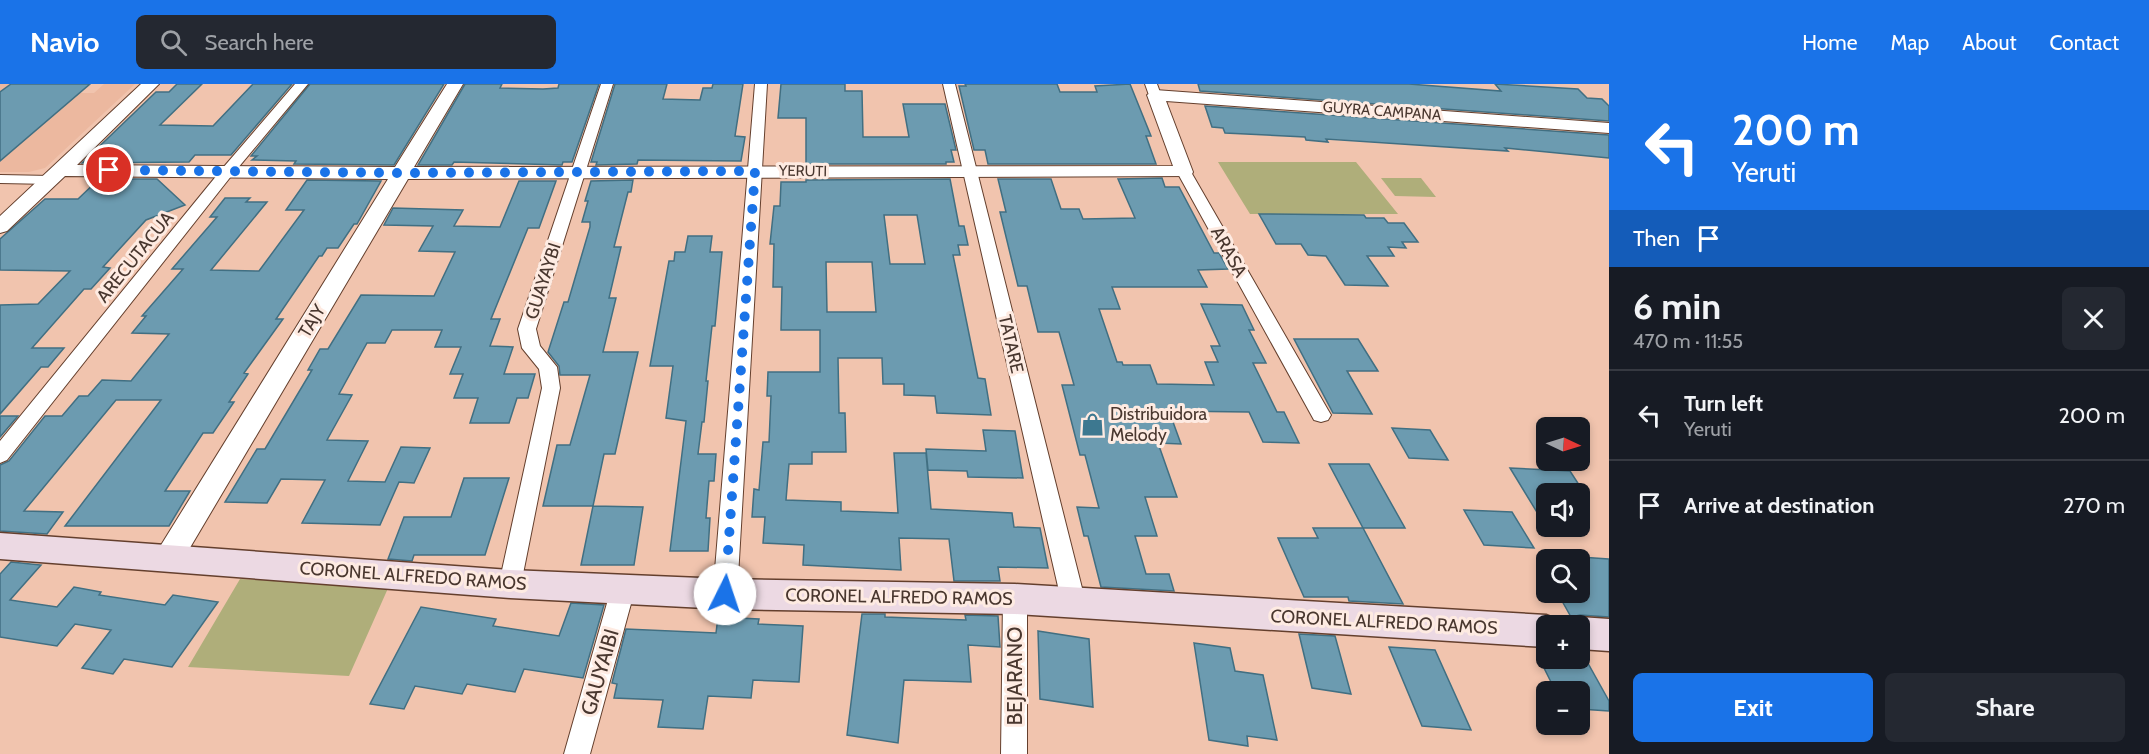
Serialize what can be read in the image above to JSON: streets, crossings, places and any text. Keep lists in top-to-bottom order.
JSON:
{
  "streets": {
    "main road": ["CORONEL ALFREDO RAMOS"],
    "street": [
      "GUYRA CAMPANA",
      "YERUTI",
      "ARASA",
      "ARECUTACUA",
      "GUAYAYBI",
      "TAJY",
      "TATARE",
      "GAUYAIBI",
      "BEJARANO"
    ]
  },
  "crossings": [
    ["GUYRA CAMPANA", "ARASA"],
    ["YERUTI", "ARASA"],
    ["YERUTI", "ARECUTACUA"],
    ["YERUTI", "GUAYAYBI"],
    ["YERUTI", "TAJY"],
    ["YERUTI", "TATARE"],
    ["GUAYAYBI", "CORONEL ALFREDO RAMOS"],
    ["TAJY", "CORONEL ALFREDO RAMOS"],
    ["TATARE", "CORONEL ALFREDO RAMOS"],
    ["CORONEL ALFREDO RAMOS", "GAUYAIBI"],
    ["CORONEL ALFREDO RAMOS", "BEJARANO"]
  ],
  "places": {
    "shop": ["Distribuidora Melody"]
  },
  "north": "right",
  "page": {
    "header": "Navio",
    "search": "Search here",
    "nav": [
      "Home",
      "Map",
      "About",
      "Contact"
    ],
    "turn": ["200 m", "Yeruti"],
    "then": "Then",
    "heading": ["6 min", "470 m · 11:55"],
    "list": [
      {
        "name": "Turn left",
        "note": "Yeruti",
        "value": "200 m"
      },
      {
        "name": "Arrive at destination",
        "value": "270 m"
      }
    ],
    "map_buttons": ["+", "−"],
    "buttons": ["Exit", "Share"]
  }
}
